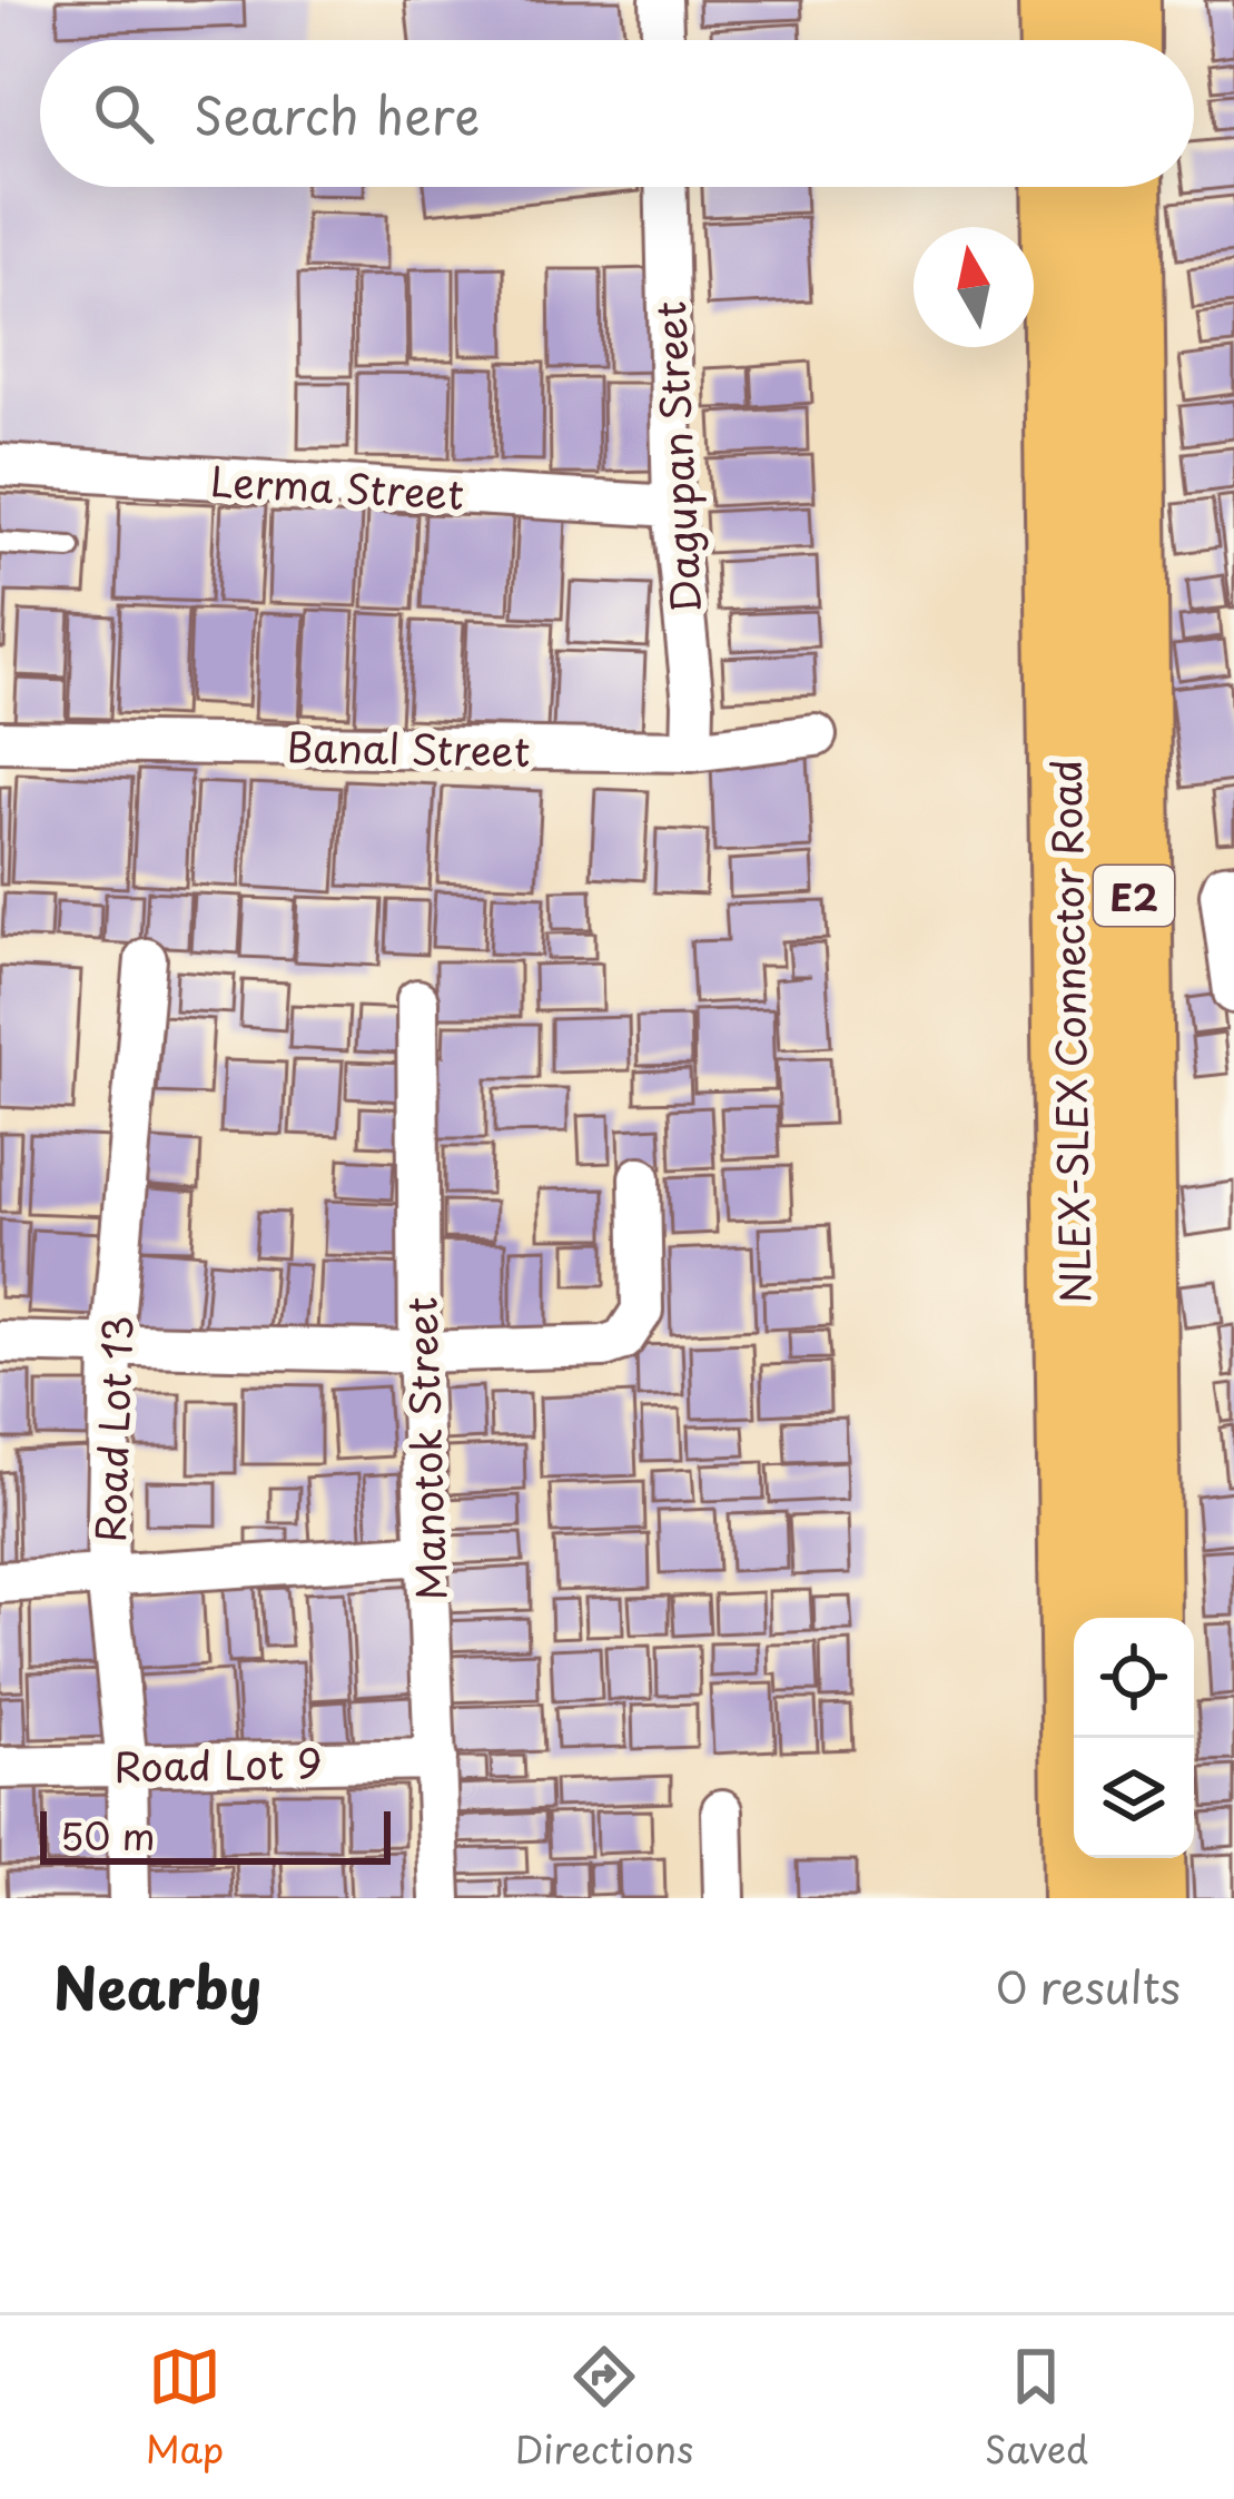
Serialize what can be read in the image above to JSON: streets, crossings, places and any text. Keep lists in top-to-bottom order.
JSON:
{
  "streets": {
    "highway": ["E2", "NLEX-SLEX Connector Road"],
    "street": [
      "Dagupan Street",
      "Lerma Street",
      "Banal Street",
      "Road Lot 13",
      "Manotok Street",
      "Road Lot 9"
    ]
  },
  "crossings": [
    ["Dagupan Street", "Lerma Street"],
    ["Dagupan Street", "Banal Street"],
    ["Road Lot 13", "Road Lot 9"],
    ["Manotok Street", "Road Lot 9"]
  ],
  "scale_bar": "50 m",
  "north": "top",
  "page": {
    "search": "Search here",
    "scale": "50 m",
    "heading": ["Nearby", "0 results"],
    "nav": ["Map", "Directions", "Saved"]
  }
}
